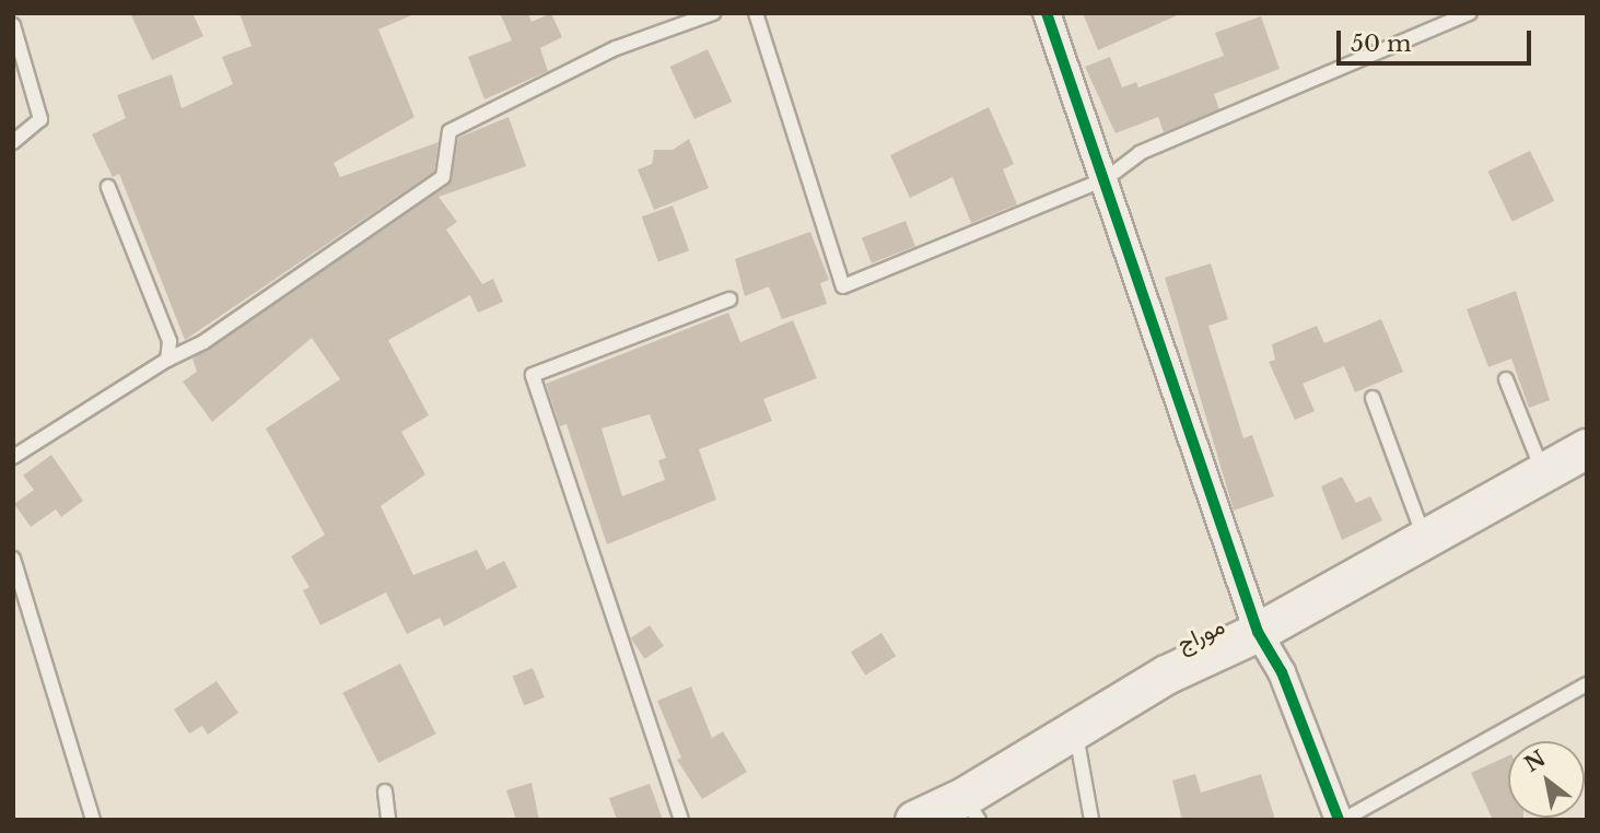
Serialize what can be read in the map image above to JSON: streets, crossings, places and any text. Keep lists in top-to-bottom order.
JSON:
{
  "streets": {
    "main road": ["موراج"]
  },
  "scale_bar": "50 m",
  "north": "top left"
}
